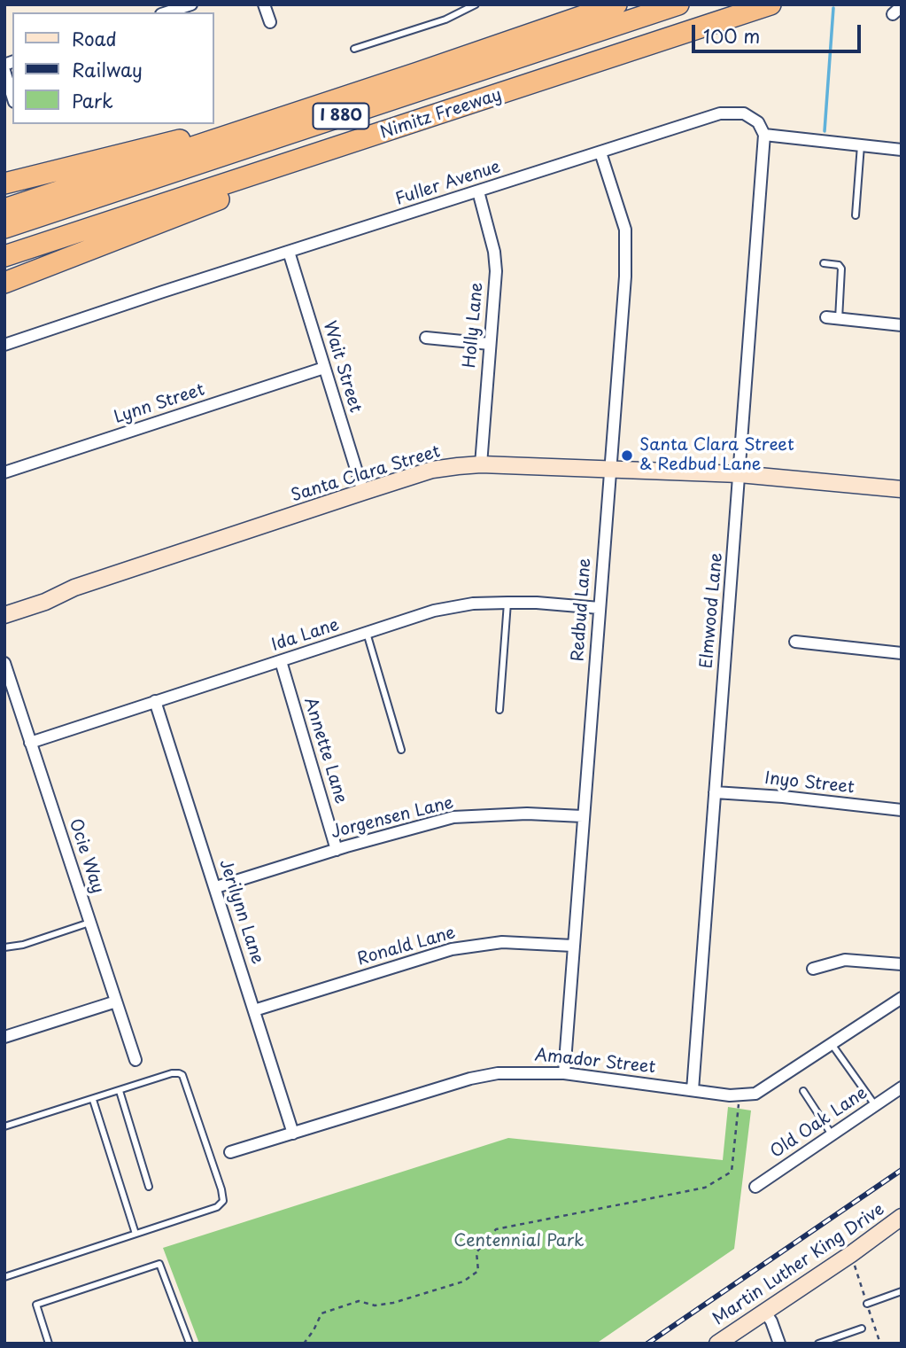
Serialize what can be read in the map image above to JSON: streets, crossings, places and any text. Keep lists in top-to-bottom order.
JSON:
{
  "streets": {
    "highway": ["Nimitz Freeway", "I 880"],
    "main road": ["Santa Clara Street", "Martin Luther King Drive"],
    "street": [
      "Fuller Avenue",
      "Holly Lane",
      "Wait Street",
      "Lynn Street",
      "Redbud Lane",
      "Elmwood Lane",
      "Ida Lane",
      "Annette Lane",
      "Inyo Street",
      "Jorgensen Lane",
      "Ocie Way",
      "Jerilynn Lane",
      "Ronald Lane",
      "Amador Street",
      "Old Oak Lane"
    ]
  },
  "crossings": [
    ["Fuller Avenue", "Holly Lane"],
    ["Fuller Avenue", "Wait Street"],
    ["Fuller Avenue", "Redbud Lane"],
    ["Fuller Avenue", "Elmwood Lane"],
    ["Holly Lane", "Santa Clara Street"],
    ["Wait Street", "Lynn Street"],
    ["Wait Street", "Santa Clara Street"],
    ["Santa Clara Street", "Redbud Lane"],
    ["Santa Clara Street", "Elmwood Lane"],
    ["Redbud Lane", "Ida Lane"],
    ["Redbud Lane", "Jorgensen Lane"],
    ["Redbud Lane", "Ronald Lane"],
    ["Redbud Lane", "Amador Street"],
    ["Elmwood Lane", "Inyo Street"],
    ["Elmwood Lane", "Amador Street"],
    ["Ida Lane", "Annette Lane"],
    ["Ida Lane", "Ocie Way"],
    ["Ida Lane", "Jerilynn Lane"],
    ["Annette Lane", "Jorgensen Lane"],
    ["Jorgensen Lane", "Jerilynn Lane"],
    ["Jerilynn Lane", "Ronald Lane"],
    ["Jerilynn Lane", "Amador Street"]
  ],
  "parks": ["Centennial Park"],
  "places": ["Santa Clara Street & Redbud Lane"],
  "legend": ["Road", "Railway", "Park"],
  "scale_bar": "100 m"
}
